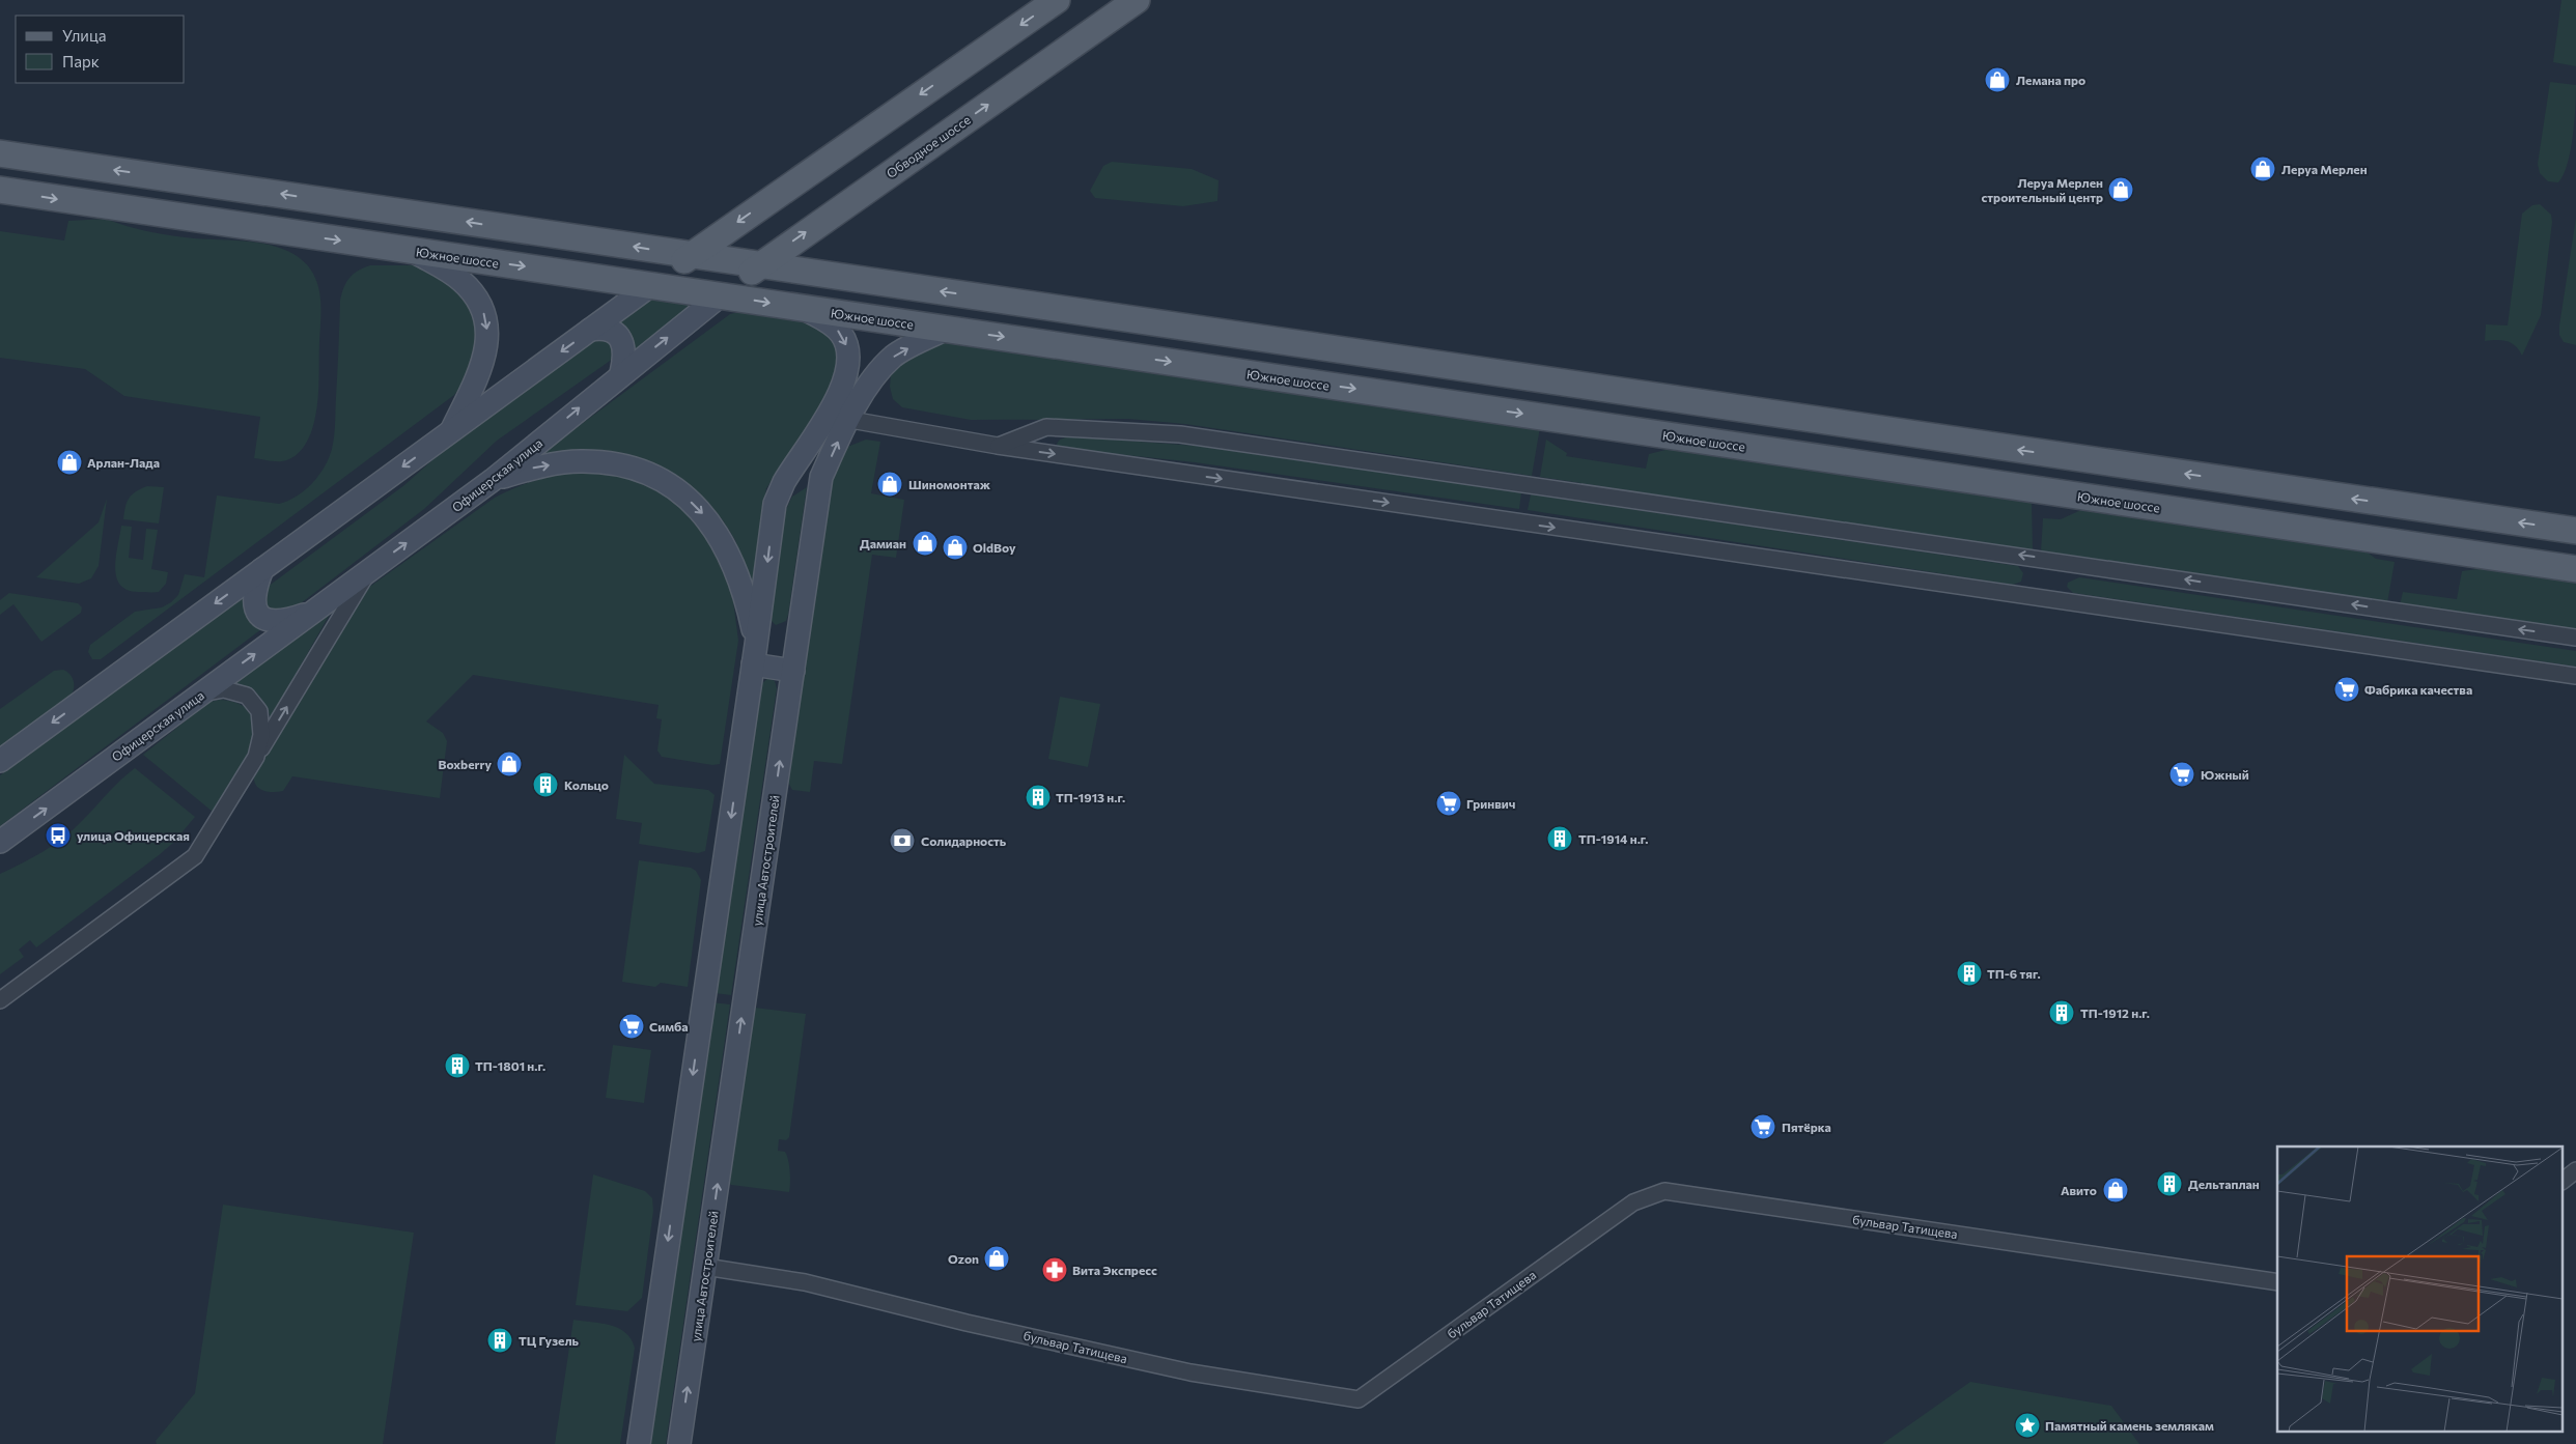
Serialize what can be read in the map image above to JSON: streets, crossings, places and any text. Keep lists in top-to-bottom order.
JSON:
{
  "streets": {
    "main road": [
      "Обводное шоссе",
      "Южное шоссе",
      "Офицерская улица",
      "улица Автостроителей"
    ],
    "street": ["бульвар Татищева"]
  },
  "crossings": [
    ["Обводное шоссе", "Южное шоссе"],
    ["Обводное шоссе", "Офицерская улица"],
    ["Южное шоссе", "Офицерская улица"],
    ["Южное шоссе", "улица Автостроителей"],
    ["Офицерская улица", "улица Автостроителей"],
    ["улица Автостроителей", "бульвар Татищева"]
  ],
  "places": {
    "shop": [
      "Лемана про",
      "Леруа Мерлен",
      "Леруа Мерлен строительный центр",
      "Арлан-Лада",
      "Шиномонтаж",
      "Дамиан",
      "OldBoy",
      "Boxberry",
      "Авито",
      "Ozon"
    ],
    "supermarket": [
      "Фабрика качества",
      "Южный",
      "Гринвич",
      "Симба",
      "Пятёрка"
    ],
    "building": [
      "Кольцо",
      "ТП-1913 н.г.",
      "ТП-1914 н.г.",
      "ТП-6 тяг.",
      "ТП-1912 н.г.",
      "ТП-1801 н.г.",
      "Дельтаплан",
      "ТЦ Гузель"
    ],
    "bus stop": ["улица Офицерская"],
    "bank": ["Солидарность"],
    "pharmacy": ["Вита Экспресс"],
    "place": ["Памятный камень землякам"]
  },
  "legend": ["Улица", "Парк"]
}
